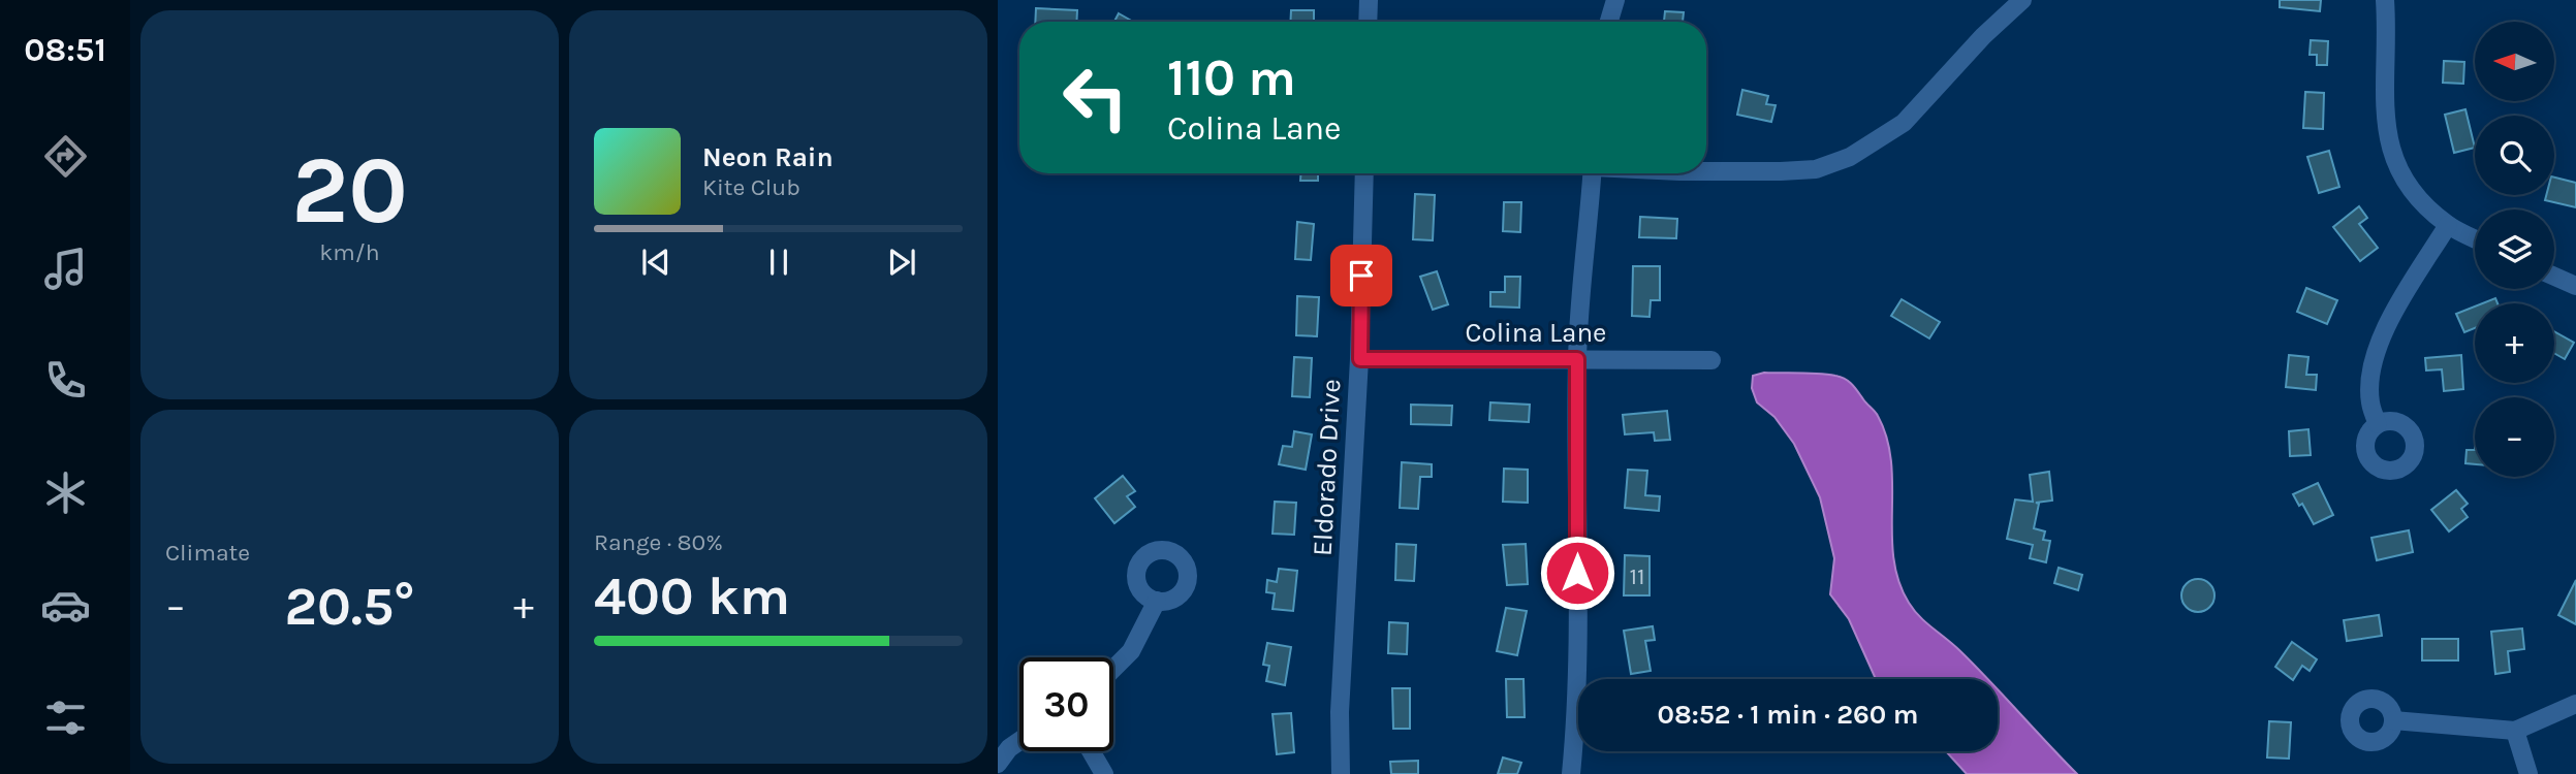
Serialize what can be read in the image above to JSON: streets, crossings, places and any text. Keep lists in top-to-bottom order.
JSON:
{
  "streets": {
    "street": ["Colina Lane", "Eldorado Drive"]
  },
  "crossings": [
    ["Colina Lane", "Eldorado Drive"]
  ],
  "house_numbers": ["11"],
  "north": "left",
  "page": {
    "tabs": "08:51",
    "tile": [
      ["20", "km/h"],
      "Climate",
      ["Range · 80%", "400 km"]
    ],
    "map_buttons": ["+", "−"],
    "turn": ["110 m", "Colina Lane"],
    "song": ["Neon Rain", "Kite Club"],
    "heat": ["−", "20.5°", "+"],
    "limit": "30",
    "trip": "08:52 · 1 min · 260 m"
  }
}
